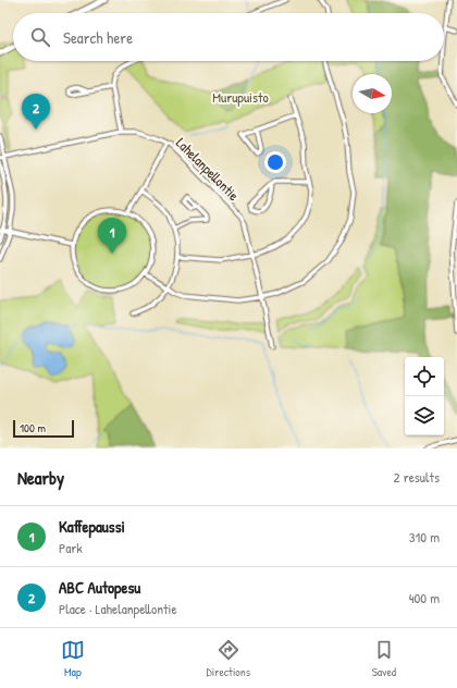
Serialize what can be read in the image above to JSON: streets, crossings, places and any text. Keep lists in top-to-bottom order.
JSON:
{
  "streets": {
    "street": ["Lahelanpellontie"]
  },
  "parks": ["Murupuisto"],
  "scale_bar": "100 m",
  "north": "right",
  "page": {
    "search": "Search here",
    "pins": ["2", "1"],
    "scale": "100 m",
    "heading": ["Nearby", "2 results"],
    "list": [
      {
        "mark": "1",
        "name": "Kaffepaussi",
        "note": "Park",
        "value": "310 m"
      },
      {
        "mark": "2",
        "name": "ABC Autopesu",
        "note": "Place · Lahelanpellontie",
        "value": "400 m"
      }
    ],
    "nav": ["Map", "Directions", "Saved"]
  }
}
